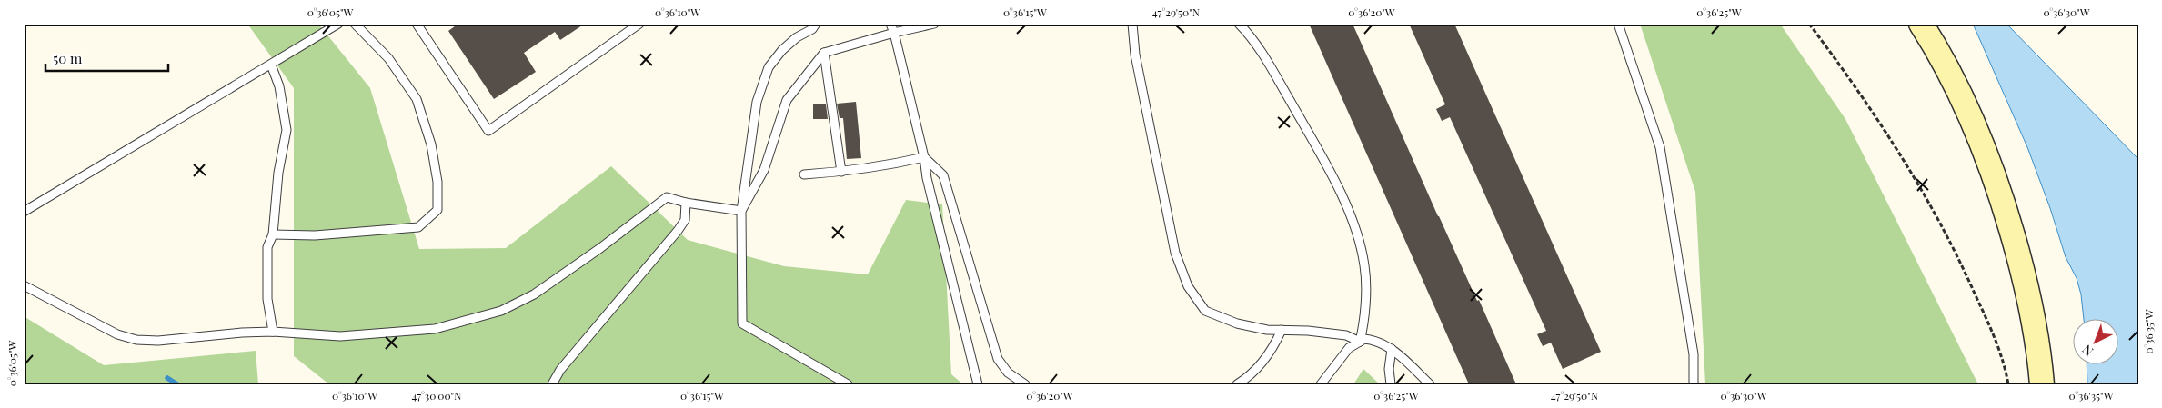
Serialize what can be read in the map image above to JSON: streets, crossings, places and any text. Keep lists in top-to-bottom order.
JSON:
{
  "scale_bar": "50 m",
  "north": "bottom left",
  "coordinates": [
    "0°36'05\"W",
    "0°36'10\"W",
    "0°36'15\"W",
    "47°29'50\"N",
    "0°36'20\"W",
    "0°36'25\"W",
    "0°36'30\"W",
    "0°36'35\"W",
    "47°30'00\"N"
  ]
}
